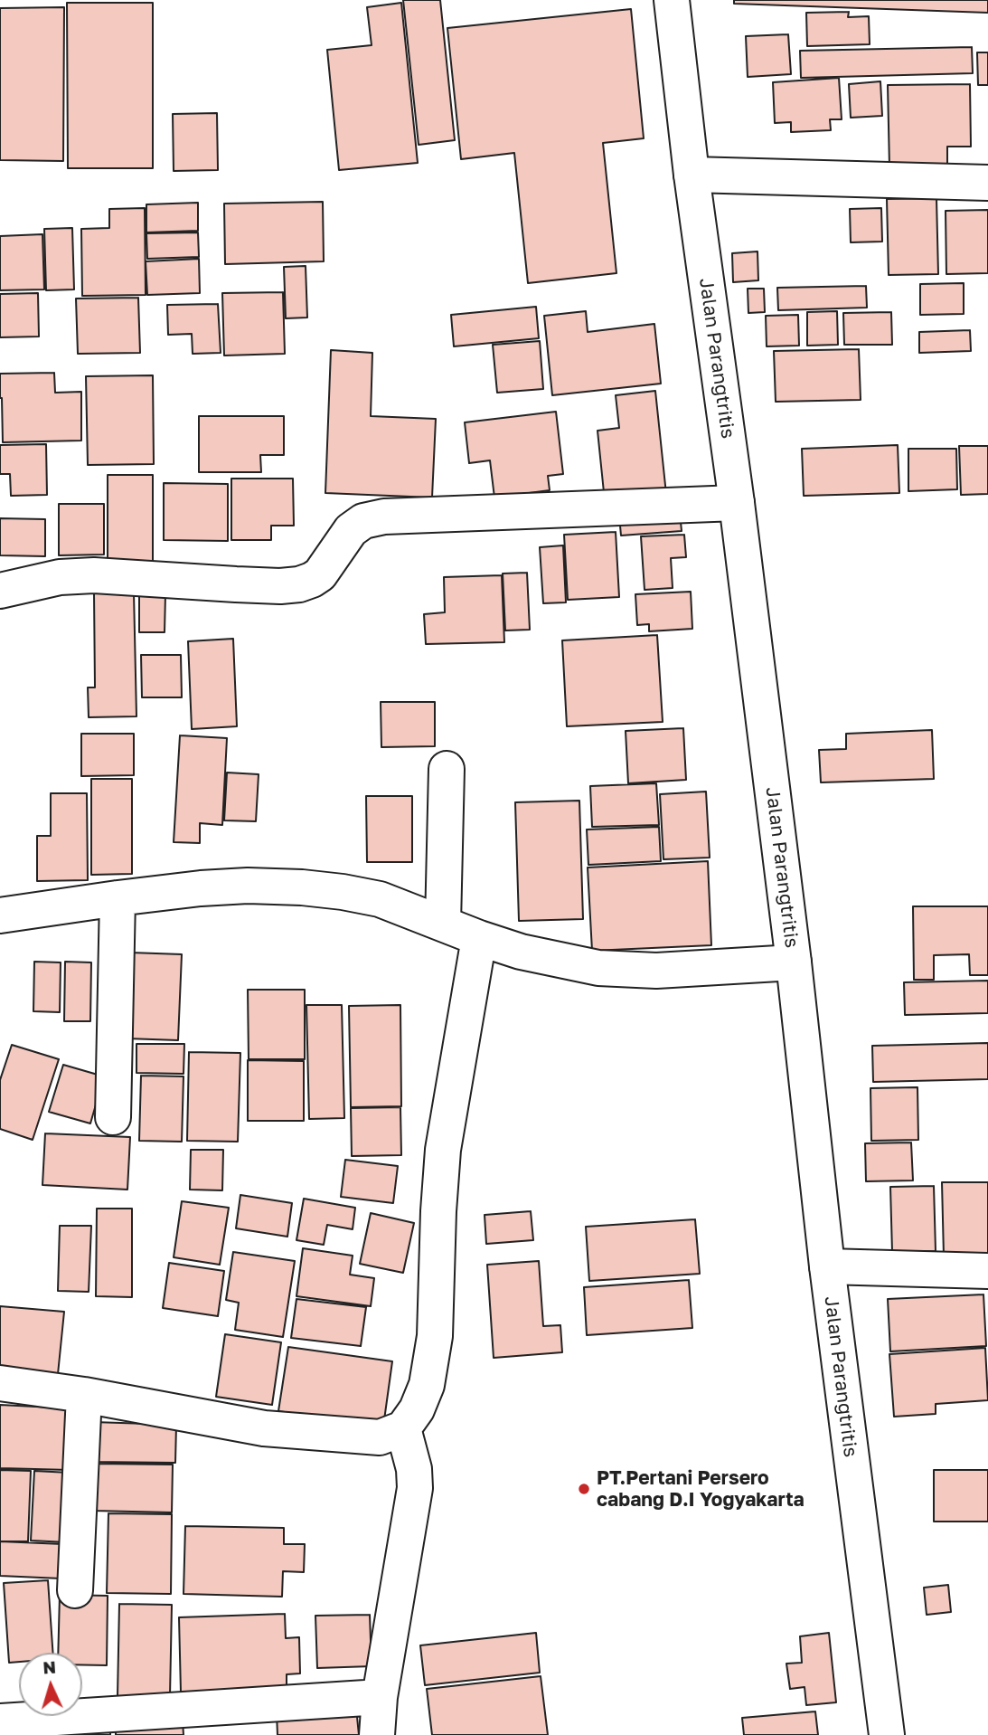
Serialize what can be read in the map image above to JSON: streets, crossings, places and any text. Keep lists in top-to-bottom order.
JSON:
{
  "streets": {
    "street": ["Jalan Parangtritis"]
  },
  "places": ["PT.Pertani Persero cabang D.I Yogyakarta"],
  "north": "top"
}
